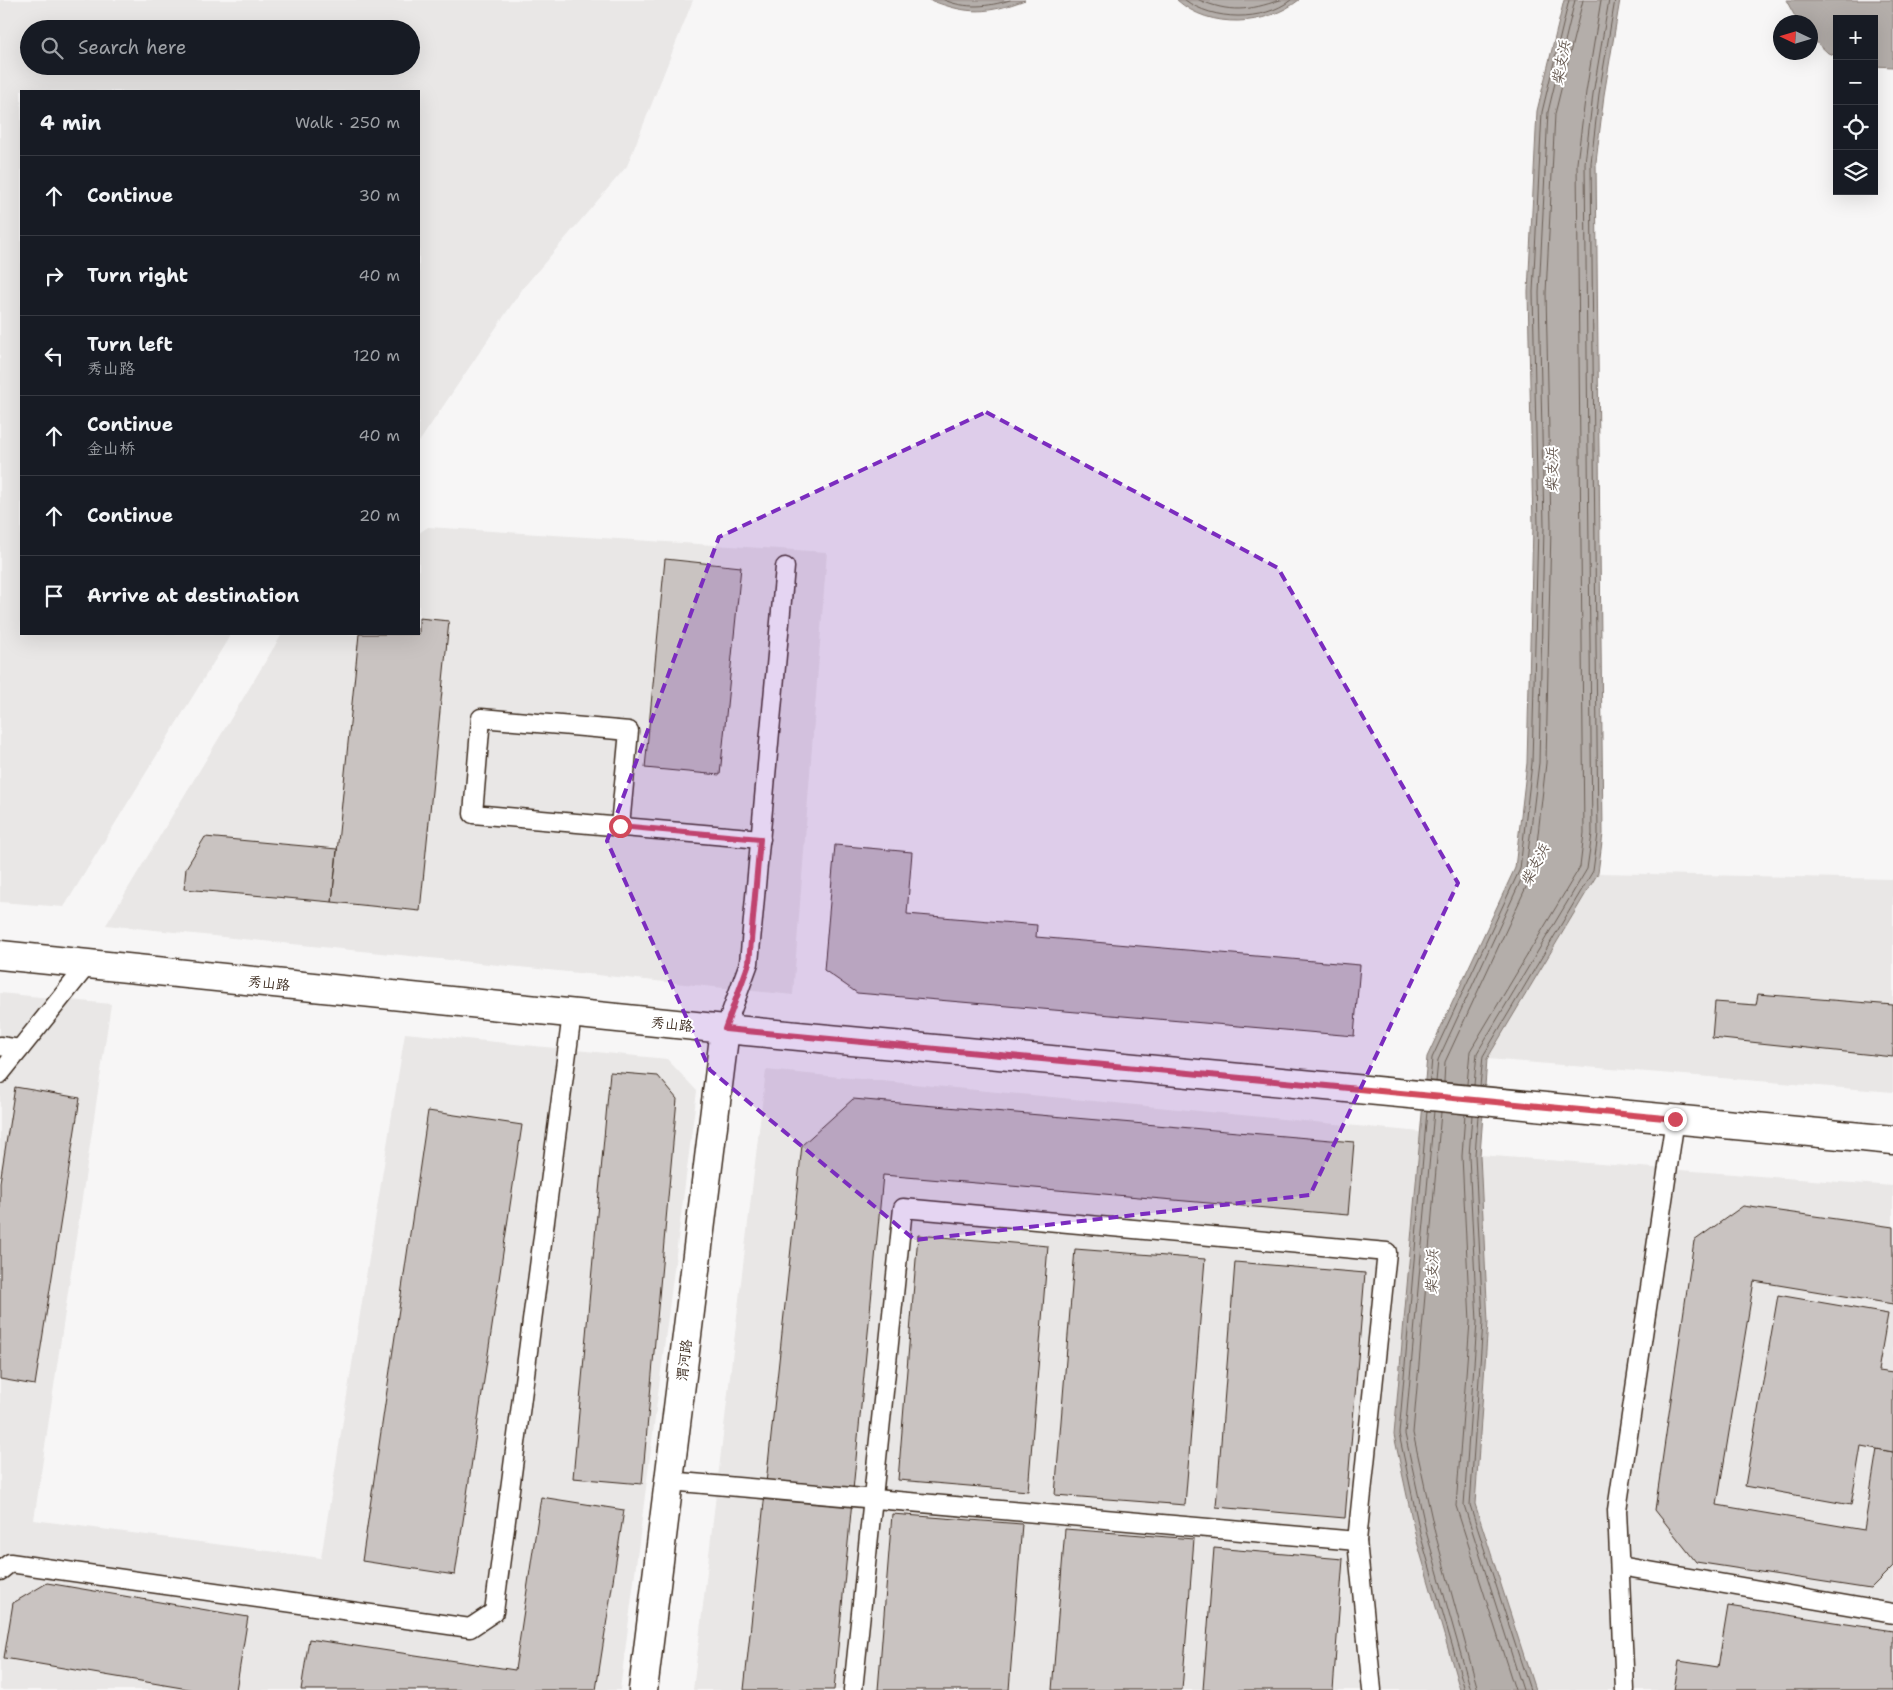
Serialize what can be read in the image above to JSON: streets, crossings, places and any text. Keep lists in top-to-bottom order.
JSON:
{
  "streets": {
    "street": ["秀山路", "渭河路"]
  },
  "crossings": [
    ["秀山路", "渭河路"]
  ],
  "water": ["柴支浜"],
  "north": "left",
  "page": {
    "map_buttons": ["+", "−"],
    "search": "Search here",
    "heading": ["4 min", "Walk · 250 m"],
    "list": [
      ["Continue", "30 m"],
      ["Turn right", "40 m"],
      ["Turn left", "秀山路", "120 m"],
      ["Continue", "金山桥", "40 m"],
      ["Continue", "20 m"],
      "Arrive at destination"
    ]
  }
}
